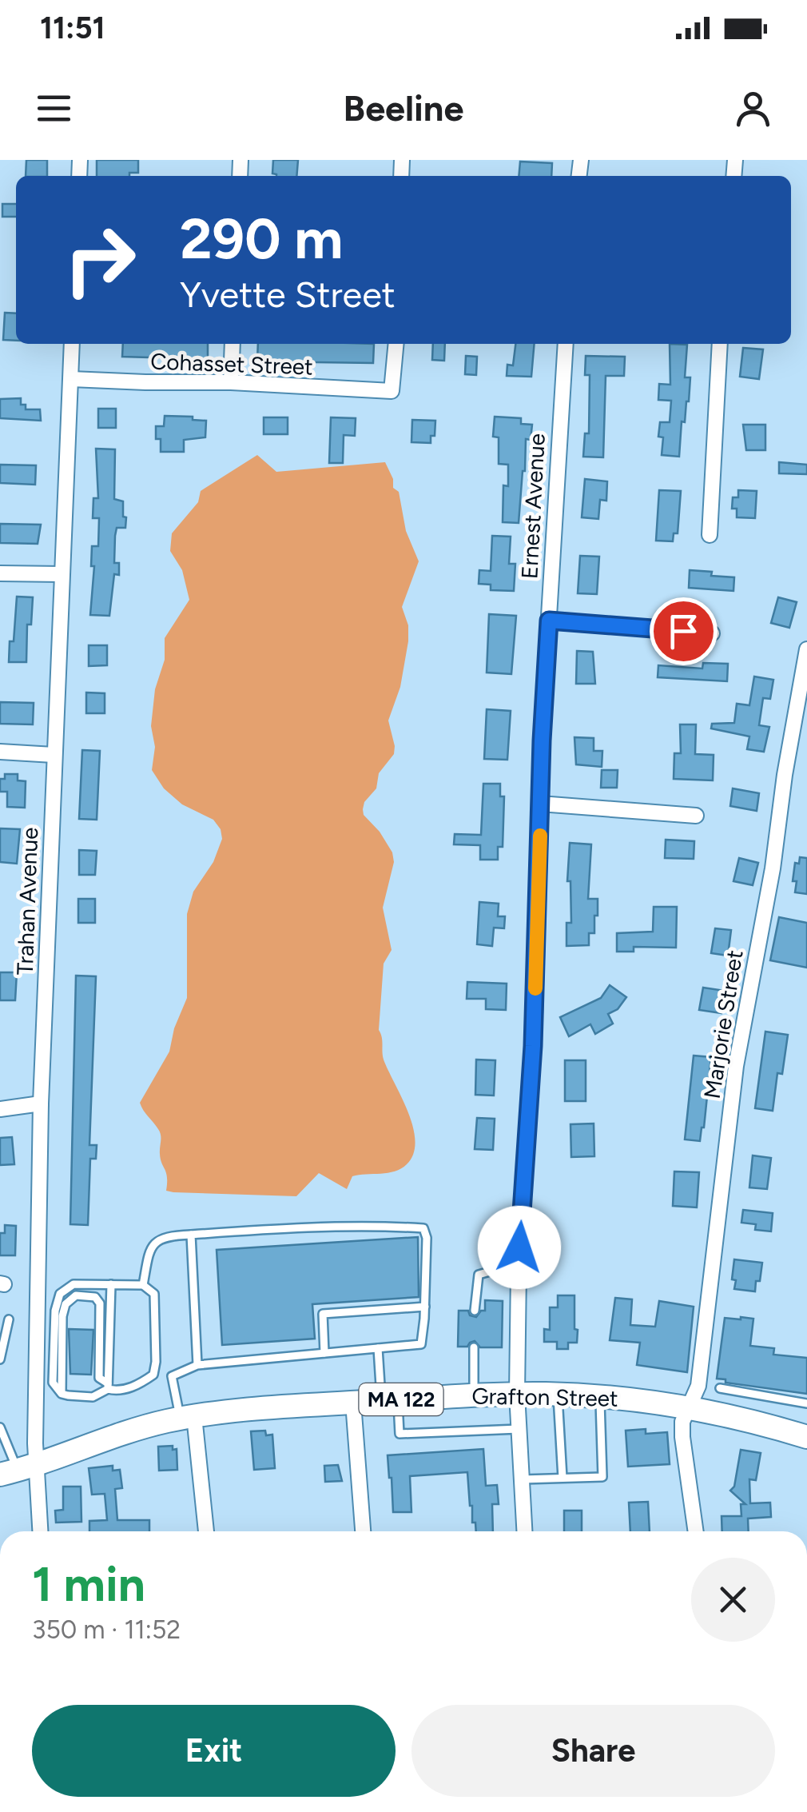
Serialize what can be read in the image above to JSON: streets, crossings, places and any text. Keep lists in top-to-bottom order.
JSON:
{
  "streets": {
    "highway": ["Grafton Street", "MA 122"],
    "street": [
      "Cohasset Street",
      "Ernest Avenue",
      "Trahan Avenue",
      "Marjorie Street"
    ]
  },
  "crossings": [
    ["Cohasset Street", "Trahan Avenue"],
    ["Ernest Avenue", "Grafton Street"],
    ["Trahan Avenue", "Grafton Street"],
    ["Marjorie Street", "Grafton Street"]
  ],
  "page": {
    "status": "11:51",
    "header": "Beeline",
    "turn": ["290 m", "Yvette Street"],
    "heading": ["1 min", "350 m · 11:52"],
    "buttons": ["Exit", "Share"]
  }
}
